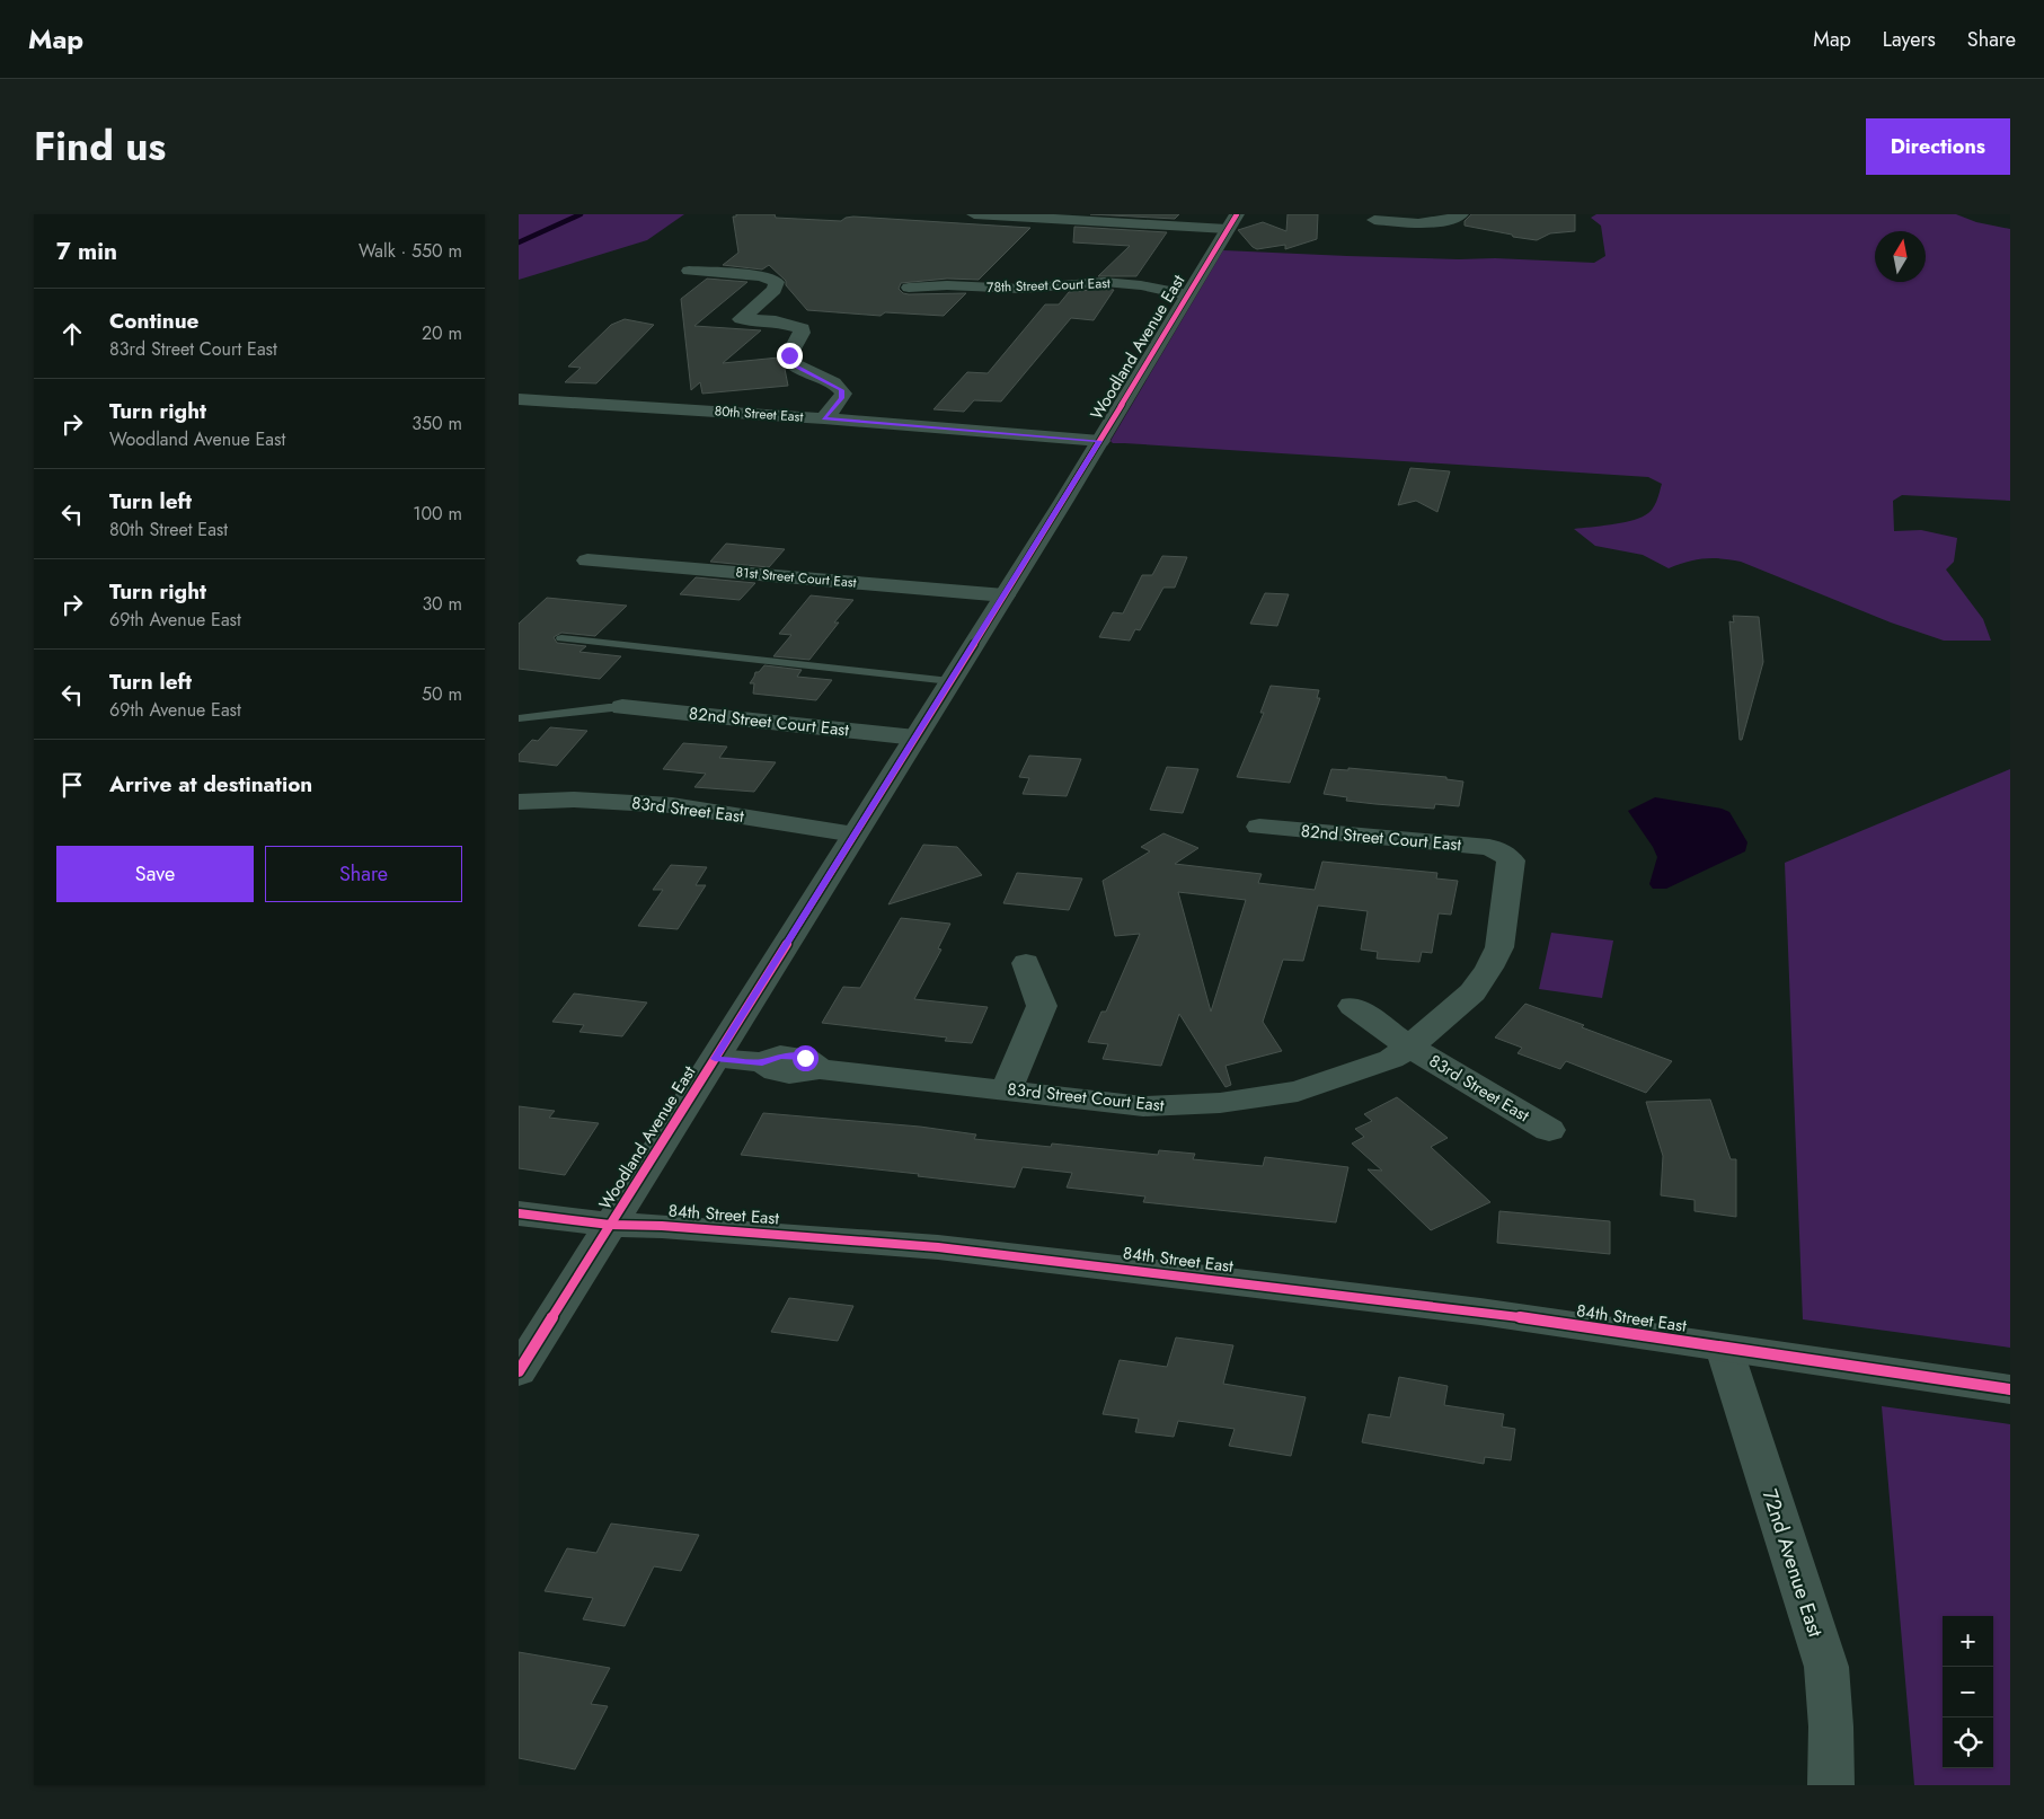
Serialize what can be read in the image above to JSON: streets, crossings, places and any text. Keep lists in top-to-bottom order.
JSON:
{
  "streets": {
    "street": [
      "78th Street Court East",
      "Woodland Avenue East",
      "80th Street East",
      "81st Street Court East",
      "82nd Street Court East",
      "83rd Street East",
      "83rd Street Court East",
      "84th Street East",
      "72nd Avenue East"
    ]
  },
  "crossings": [
    ["78th Street Court East", "Woodland Avenue East"],
    ["Woodland Avenue East", "80th Street East"],
    ["Woodland Avenue East", "81st Street Court East"],
    ["Woodland Avenue East", "82nd Street Court East"],
    ["Woodland Avenue East", "83rd Street East"],
    ["Woodland Avenue East", "83rd Street Court East"],
    ["Woodland Avenue East", "84th Street East"],
    ["82nd Street Court East", "83rd Street East"],
    ["82nd Street Court East", "83rd Street Court East"],
    ["83rd Street East", "83rd Street Court East"],
    ["84th Street East", "72nd Avenue East"]
  ],
  "north": "top",
  "page": {
    "header": "Map",
    "nav": ["Map", "Layers", "Share"],
    "title": "Find us",
    "buttons": [
      "Directions",
      ["Save", "Share"]
    ],
    "heading": ["7 min", "Walk · 550 m"],
    "list": [
      ["Continue", "83rd Street Court East", "20 m"],
      ["Turn right", "Woodland Avenue East", "350 m"],
      ["Turn left", "80th Street East", "100 m"],
      ["Turn right", "69th Avenue East", "30 m"],
      ["Turn left", "69th Avenue East", "50 m"],
      "Arrive at destination"
    ],
    "map_buttons": ["+", "−"]
  }
}
